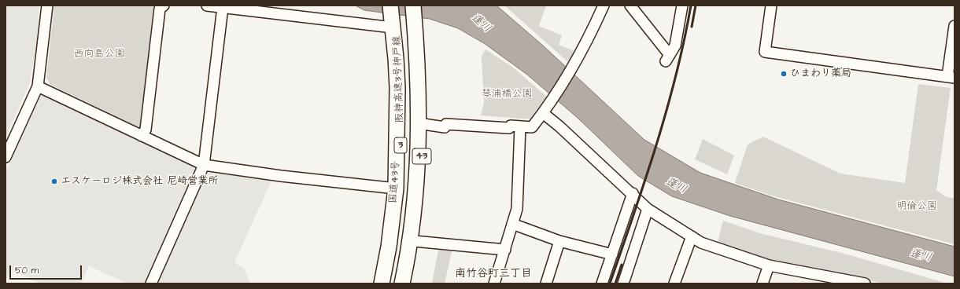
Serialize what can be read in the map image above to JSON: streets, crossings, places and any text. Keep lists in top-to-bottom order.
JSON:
{
  "streets": {
    "highway": [
      "阪神高速3号神戸線",
      "3",
      "43",
      "国道43号"
    ]
  },
  "crossings": [
    ["阪神高速3号神戸線", "国道43号"]
  ],
  "districts": ["南竹谷町三丁目"],
  "water": ["蓬川"],
  "parks": ["西向島公園", "琴浦橋公園", "明倫公園"],
  "places": ["ひまわり薬局", "エスケーロジ株式会社 尼崎営業所"],
  "scale_bar": "50 m"
}
